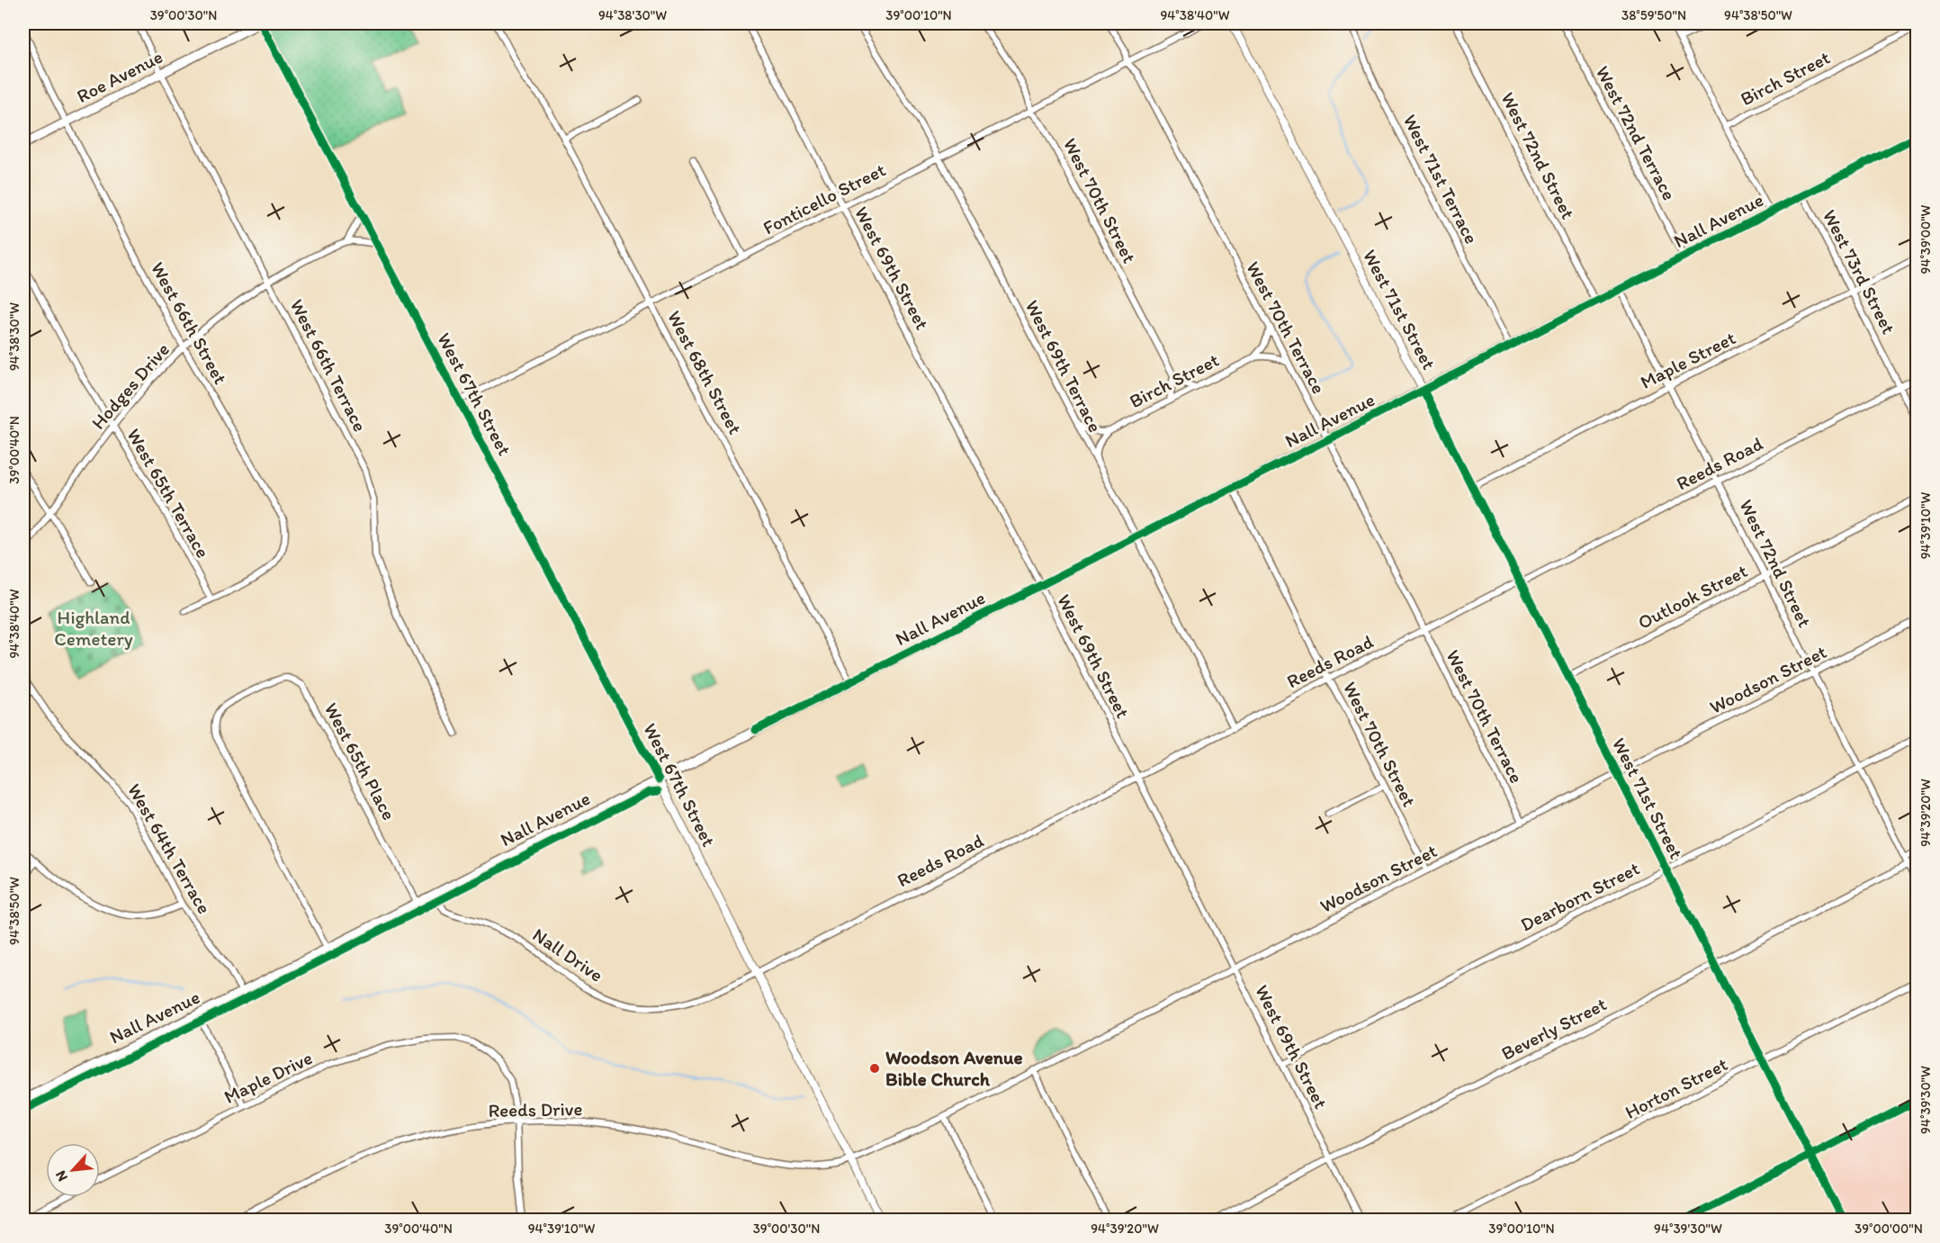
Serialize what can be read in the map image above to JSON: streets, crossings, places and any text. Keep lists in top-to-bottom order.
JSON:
{
  "streets": {
    "main road": ["Roe Avenue", "Nall Avenue"],
    "street": [
      "Birch Street",
      "West 72nd Terrace",
      "West 72nd Street",
      "West 71st Terrace",
      "Fonticello Street",
      "West 70th Street",
      "West 69th Street",
      "West 73rd Street",
      "West 71st Street",
      "West 66th Street",
      "West 70th Terrace",
      "Maple Street",
      "West 66th Terrace",
      "West 69th Terrace",
      "West 68th Street",
      "Hodges Drive",
      "West 67th Street",
      "Reeds Road",
      "West 65th Terrace",
      "Outlook Street",
      "Woodson Street",
      "West 65th Place",
      "West 64th Terrace",
      "Dearborn Street",
      "Nall Drive",
      "Beverly Street",
      "Maple Drive",
      "Horton Street",
      "Reeds Drive"
    ]
  },
  "crossings": [
    ["Roe Avenue", "West 66th Street"],
    ["Roe Avenue", "West 66th Terrace"],
    ["Roe Avenue", "West 67th Street"],
    ["West 72nd Terrace", "Nall Avenue"],
    ["West 72nd Street", "Nall Avenue"],
    ["West 72nd Street", "Maple Street"],
    ["West 72nd Street", "Reeds Road"],
    ["West 72nd Street", "Outlook Street"],
    ["West 72nd Street", "Woodson Street"],
    ["West 72nd Street", "Dearborn Street"],
    ["West 72nd Street", "Beverly Street"],
    ["West 71st Terrace", "Nall Avenue"],
    ["Fonticello Street", "West 70th Street"],
    ["Fonticello Street", "West 69th Street"],
    ["Fonticello Street", "West 70th Terrace"],
    ["Fonticello Street", "West 69th Terrace"],
    ["Fonticello Street", "West 68th Street"],
    ["Fonticello Street", "West 67th Street"],
    ["West 70th Street", "Nall Avenue"],
    ["West 70th Street", "Reeds Road"],
    ["West 70th Street", "Woodson Street"],
    ["Nall Avenue", "West 69th Street"],
    ["Nall Avenue", "West 73rd Street"],
    ["Nall Avenue", "West 71st Street"],
    ["Nall Avenue", "West 70th Terrace"],
    ["Nall Avenue", "West 69th Terrace"],
    ["Nall Avenue", "West 68th Street"],
    ["Nall Avenue", "West 67th Street"],
    ["Nall Avenue", "West 65th Place"],
    ["Nall Avenue", "West 64th Terrace"],
    ["Nall Avenue", "Nall Drive"],
    ["West 69th Street", "Reeds Road"],
    ["West 69th Street", "Woodson Street"],
    ["West 69th Street", "Dearborn Street"],
    ["West 69th Street", "Beverly Street"],
    ["West 73rd Street", "Maple Street"],
    ["West 73rd Street", "Reeds Road"],
    ["West 71st Street", "Maple Street"],
    ["West 71st Street", "Reeds Road"],
    ["West 71st Street", "Outlook Street"],
    ["West 71st Street", "Woodson Street"],
    ["West 71st Street", "Dearborn Street"],
    ["West 71st Street", "Beverly Street"],
    ["West 71st Street", "Horton Street"],
    ["West 66th Street", "Hodges Drive"],
    ["West 66th Street", "West 65th Terrace"],
    ["West 70th Terrace", "Reeds Road"],
    ["West 70th Terrace", "Woodson Street"],
    ["West 66th Terrace", "Hodges Drive"],
    ["West 69th Terrace", "Reeds Road"],
    ["Hodges Drive", "West 65th Terrace"],
    ["West 67th Street", "Reeds Road"],
    ["West 67th Street", "Woodson Street"],
    ["West 67th Street", "Nall Drive"],
    ["West 67th Street", "Reeds Drive"],
    ["Reeds Road", "Nall Drive"],
    ["Woodson Street", "Reeds Drive"],
    ["Maple Drive", "Reeds Drive"]
  ],
  "parks": ["Highland Cemetery"],
  "places": ["Woodson Avenue Bible Church"],
  "north": "bottom left",
  "coordinates": [
    "39°00'30\"N",
    "94°38'30\"W",
    "39°00'10\"N",
    "94°38'40\"W",
    "38°59'50\"N",
    "94°38'50\"W",
    "94°39'00\"W",
    "39°00'40\"N",
    "94°39'10\"W",
    "94°39'20\"W",
    "94°39'30\"W",
    "39°00'00\"N"
  ]
}
